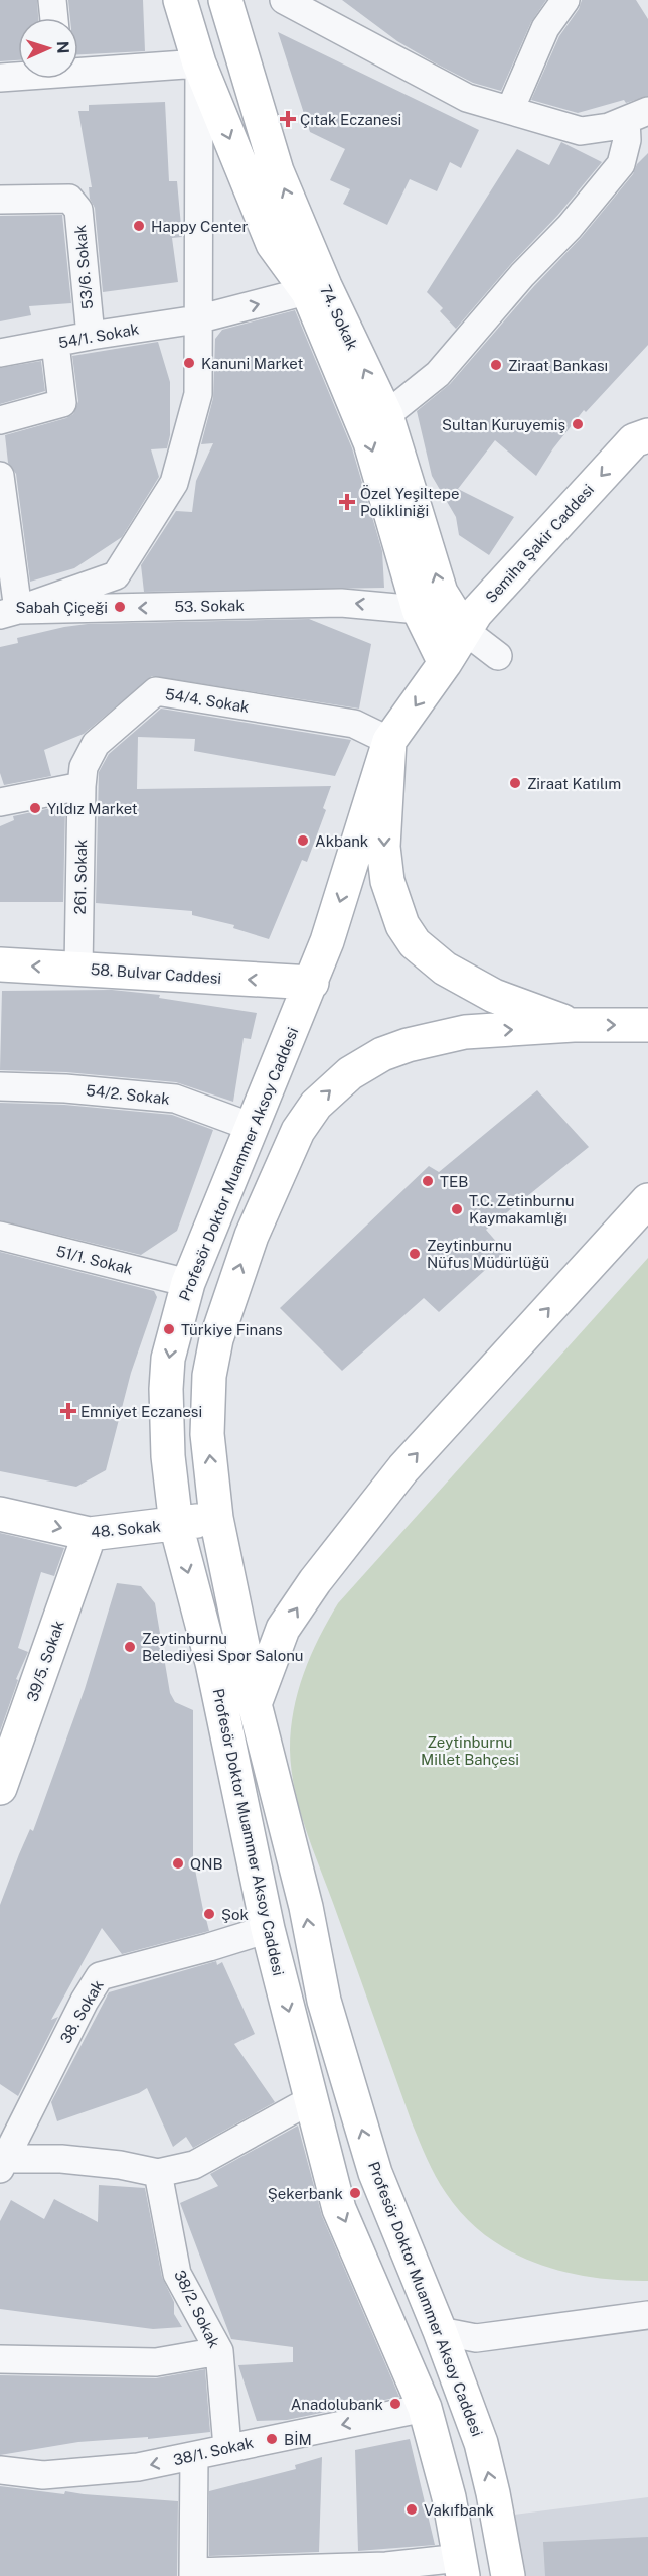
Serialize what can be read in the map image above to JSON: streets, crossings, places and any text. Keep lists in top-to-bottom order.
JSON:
{
  "streets": {
    "main road": [
      "74. Sokak",
      "Semiha Şakir Caddesi",
      "58. Bulvar Caddesi",
      "Profesör Doktor Muammer Aksoy Caddesi",
      "48. Sokak",
      "39/5. Sokak"
    ],
    "street": [
      "53/6. Sokak",
      "54/1. Sokak",
      "53. Sokak",
      "54/4. Sokak",
      "261. Sokak",
      "54/2. Sokak",
      "51/1. Sokak",
      "38. Sokak",
      "38/2. Sokak",
      "38/1. Sokak"
    ]
  },
  "crossings": [
    ["53/6. Sokak", "54/1. Sokak"],
    ["74. Sokak", "54/1. Sokak"],
    ["74. Sokak", "Semiha Şakir Caddesi"],
    ["74. Sokak", "53. Sokak"],
    ["Semiha Şakir Caddesi", "54/4. Sokak"],
    ["Semiha Şakir Caddesi", "Profesör Doktor Muammer Aksoy Caddesi"],
    ["54/4. Sokak", "261. Sokak"],
    ["54/4. Sokak", "Profesör Doktor Muammer Aksoy Caddesi"],
    ["261. Sokak", "58. Bulvar Caddesi"],
    ["58. Bulvar Caddesi", "Profesör Doktor Muammer Aksoy Caddesi"],
    ["54/2. Sokak", "Profesör Doktor Muammer Aksoy Caddesi"],
    ["Profesör Doktor Muammer Aksoy Caddesi", "51/1. Sokak"],
    ["Profesör Doktor Muammer Aksoy Caddesi", "48. Sokak"],
    ["Profesör Doktor Muammer Aksoy Caddesi", "38. Sokak"],
    ["Profesör Doktor Muammer Aksoy Caddesi", "38/1. Sokak"],
    ["48. Sokak", "39/5. Sokak"],
    ["38/2. Sokak", "38/1. Sokak"]
  ],
  "one_way": [
    "54/1. Sokak",
    "Semiha Şakir Caddesi",
    "53. Sokak",
    "58. Bulvar Caddesi",
    "48. Sokak"
  ],
  "parks": ["Zeytinburnu Millet Bahçesi"],
  "places": {
    "health": ["Çıtak Eczanesi", "Özel Yeşiltepe Polikliniği", "Emniyet Eczanesi"],
    "other": [
      "Happy Center",
      "Kanuni Market",
      "Ziraat Bankası",
      "Sultan Kuruyemiş",
      "Sabah Çiçeği",
      "Ziraat Katılım",
      "Yıldız Market",
      "Akbank",
      "TEB",
      "T.C. Zetinburnu Kaymakamlığı",
      "Zeytinburnu Nüfus Müdürlüğü",
      "Türkiye Finans",
      "Zeytinburnu Belediyesi Spor Salonu",
      "QNB",
      "Şok",
      "Şekerbank",
      "Anadolubank",
      "BİM",
      "Vakıfbank"
    ]
  },
  "north": "right"
}
